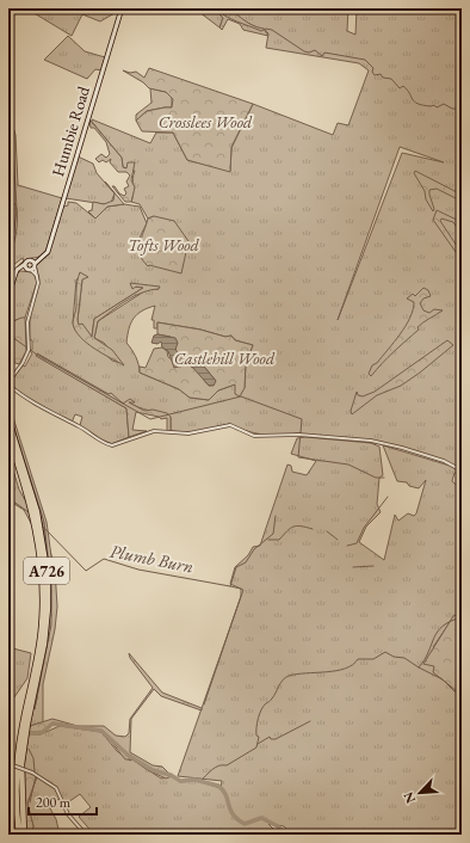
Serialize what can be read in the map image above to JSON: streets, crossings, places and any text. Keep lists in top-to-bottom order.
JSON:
{
  "streets": {
    "highway": ["A726"],
    "street": ["Humbie Road"]
  },
  "water": ["Plumb Burn"],
  "parks": ["Crosslees Wood", "Tofts Wood", "Castlehill Wood"],
  "scale_bar": "200 m",
  "north": "bottom left"
}
